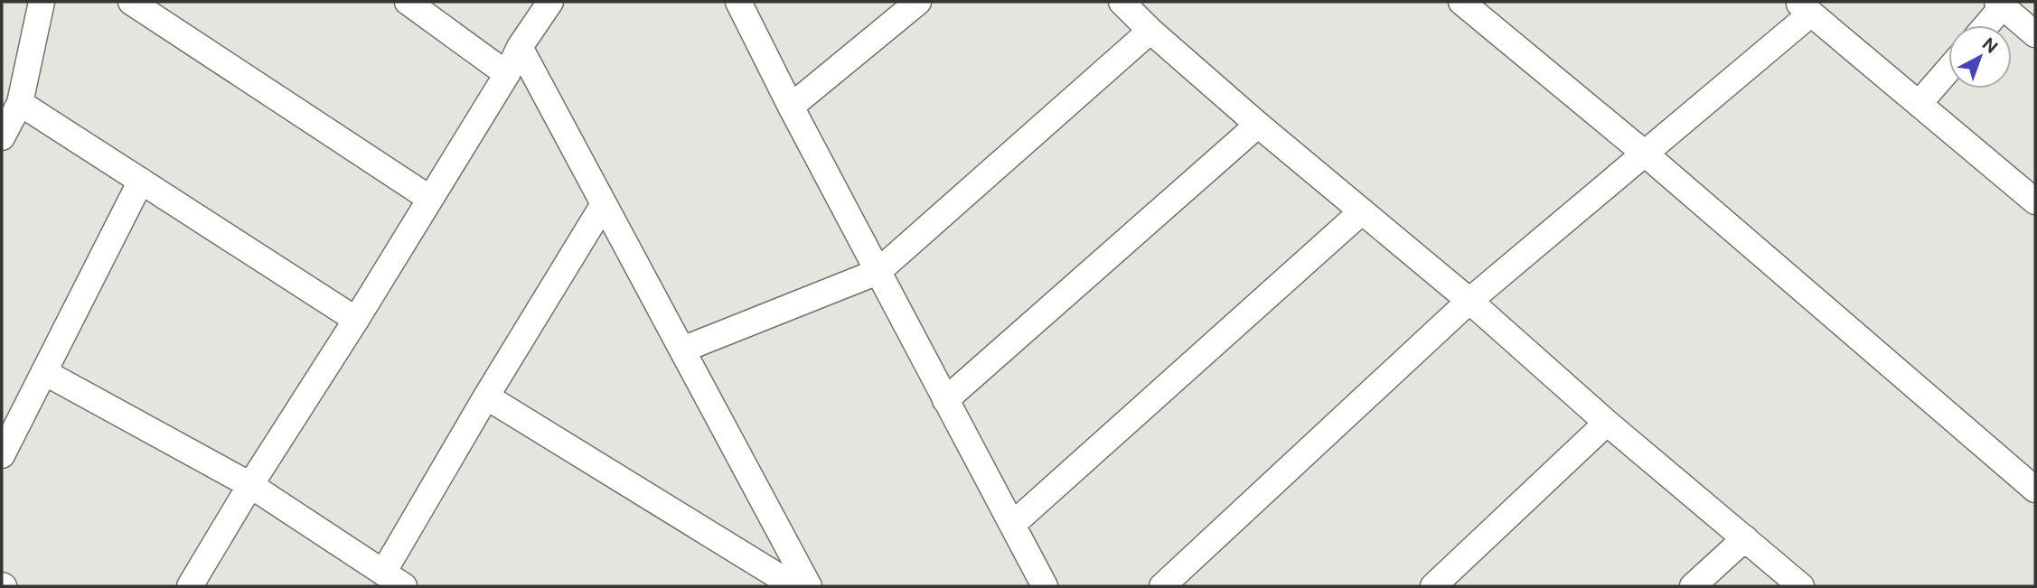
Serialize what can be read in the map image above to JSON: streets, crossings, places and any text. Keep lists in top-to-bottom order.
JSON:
{
  "north": "top right"
}
